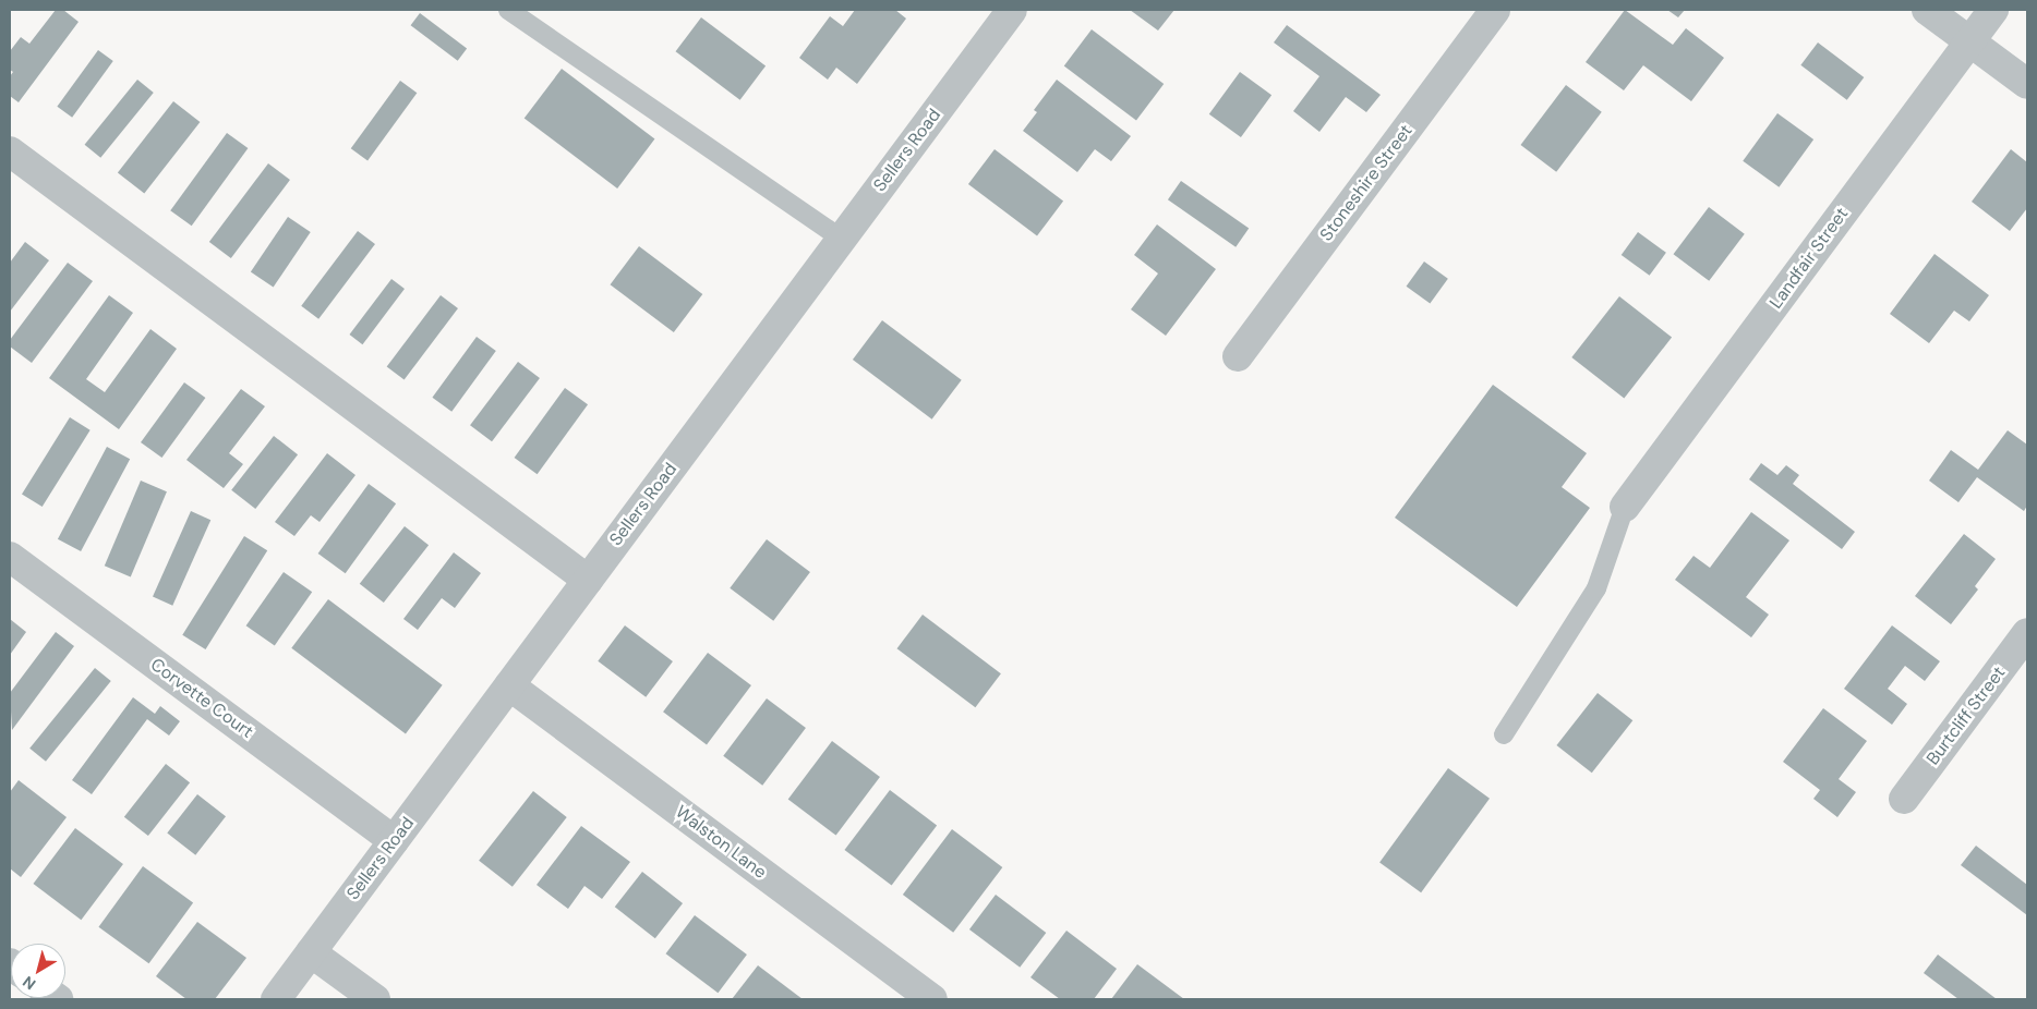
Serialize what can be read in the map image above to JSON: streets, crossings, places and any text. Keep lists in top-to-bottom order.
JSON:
{
  "streets": {
    "street": [
      "Sellers Road",
      "Stoneshire Street",
      "Landfair Street",
      "Corvette Court",
      "Burtcliff Street",
      "Walston Lane"
    ]
  },
  "crossings": [
    ["Sellers Road", "Corvette Court"],
    ["Sellers Road", "Walston Lane"]
  ],
  "north": "bottom left"
}
